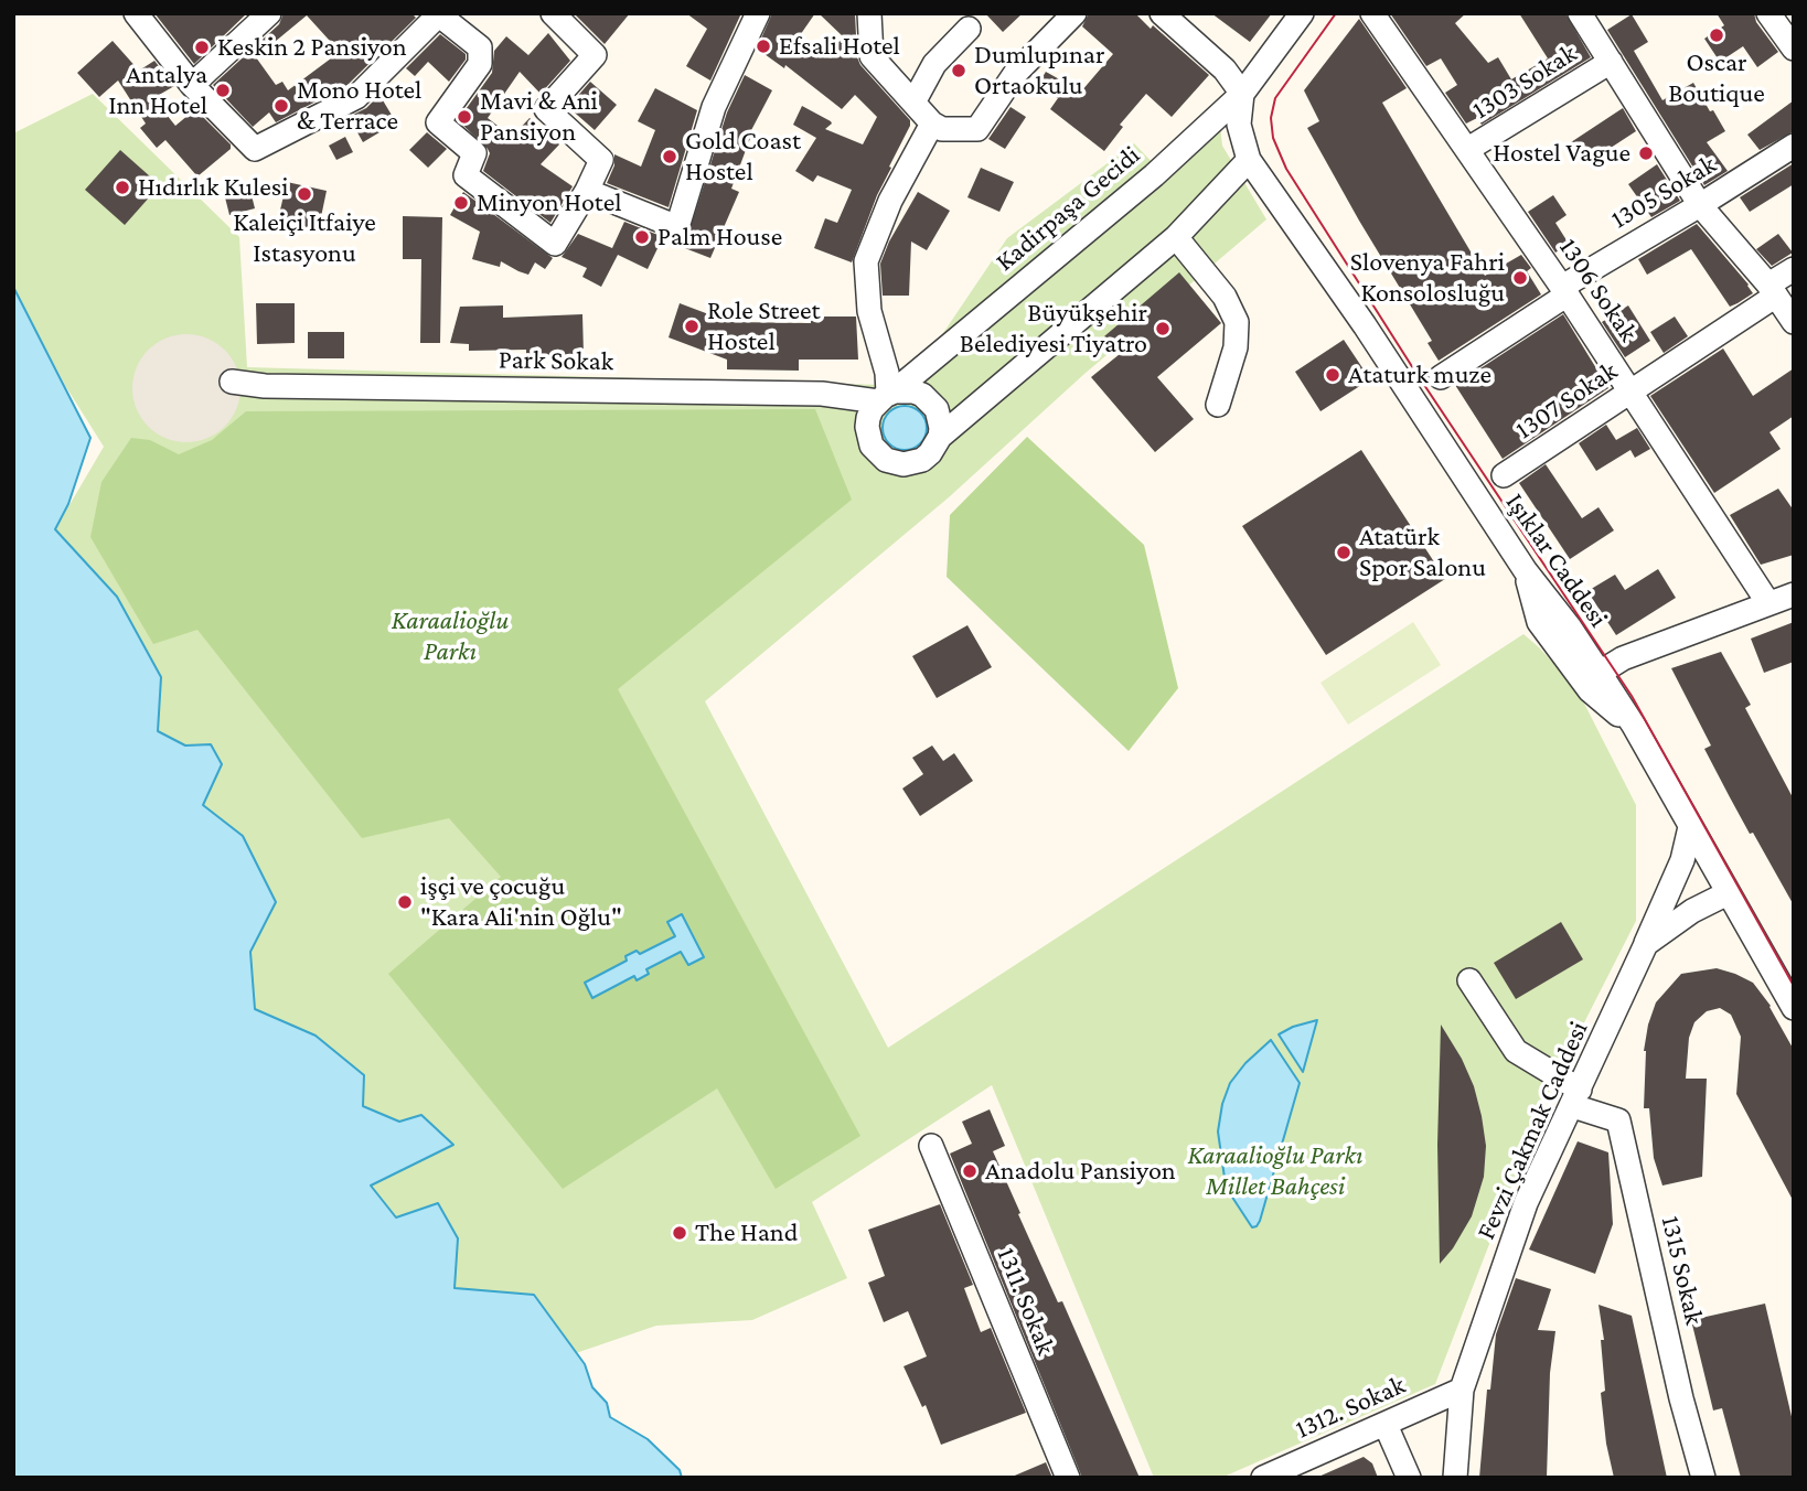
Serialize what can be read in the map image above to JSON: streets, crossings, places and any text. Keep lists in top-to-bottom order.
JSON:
{
  "streets": {
    "street": [
      "1303 Sokak",
      "1305 Sokak",
      "Kadirpaşa Gecidi",
      "1306 Sokak",
      "Park Sokak",
      "1307 Sokak",
      "Işıklar Caddesi",
      "Fevzi Çakmak Caddesi",
      "1315 Sokak",
      "1311. Sokak",
      "1312. Sokak"
    ]
  },
  "crossings": [
    ["1303 Sokak", "1306 Sokak"],
    ["1305 Sokak", "1306 Sokak"],
    ["Kadirpaşa Gecidi", "Park Sokak"],
    ["1306 Sokak", "1307 Sokak"],
    ["Işıklar Caddesi", "Fevzi Çakmak Caddesi"],
    ["Fevzi Çakmak Caddesi", "1315 Sokak"],
    ["Fevzi Çakmak Caddesi", "1312. Sokak"]
  ],
  "parks": ["Karaalioğlu Parkı", "Karaalioğlu Parkı Millet Bahçesi"],
  "places": [
    "Oscar Boutique",
    "Efsali Hotel",
    "Keskin 2 Pansiyon",
    "Dumlupınar Ortaokulu",
    "Antalya Inn Hotel",
    "Mono Hotel & Terrace",
    "Mavi & Ani Pansiyon",
    "Hostel Vague",
    "Gold Coast Hostel",
    "Hıdırlık Kulesi",
    "Kaleiçi Itfaiye Istasyonu",
    "Minyon Hotel",
    "Palm House",
    "Slovenya Fahri Konsolosluğu",
    "Role Street Hostel",
    "Büyükşehir Belediyesi Tiyatro",
    "Ataturk muze",
    "Atatürk Spor Salonu",
    "işçi ve çocuğu \"Kara Ali'nin Oğlu\"",
    "Anadolu Pansiyon",
    "The Hand"
  ]
}
